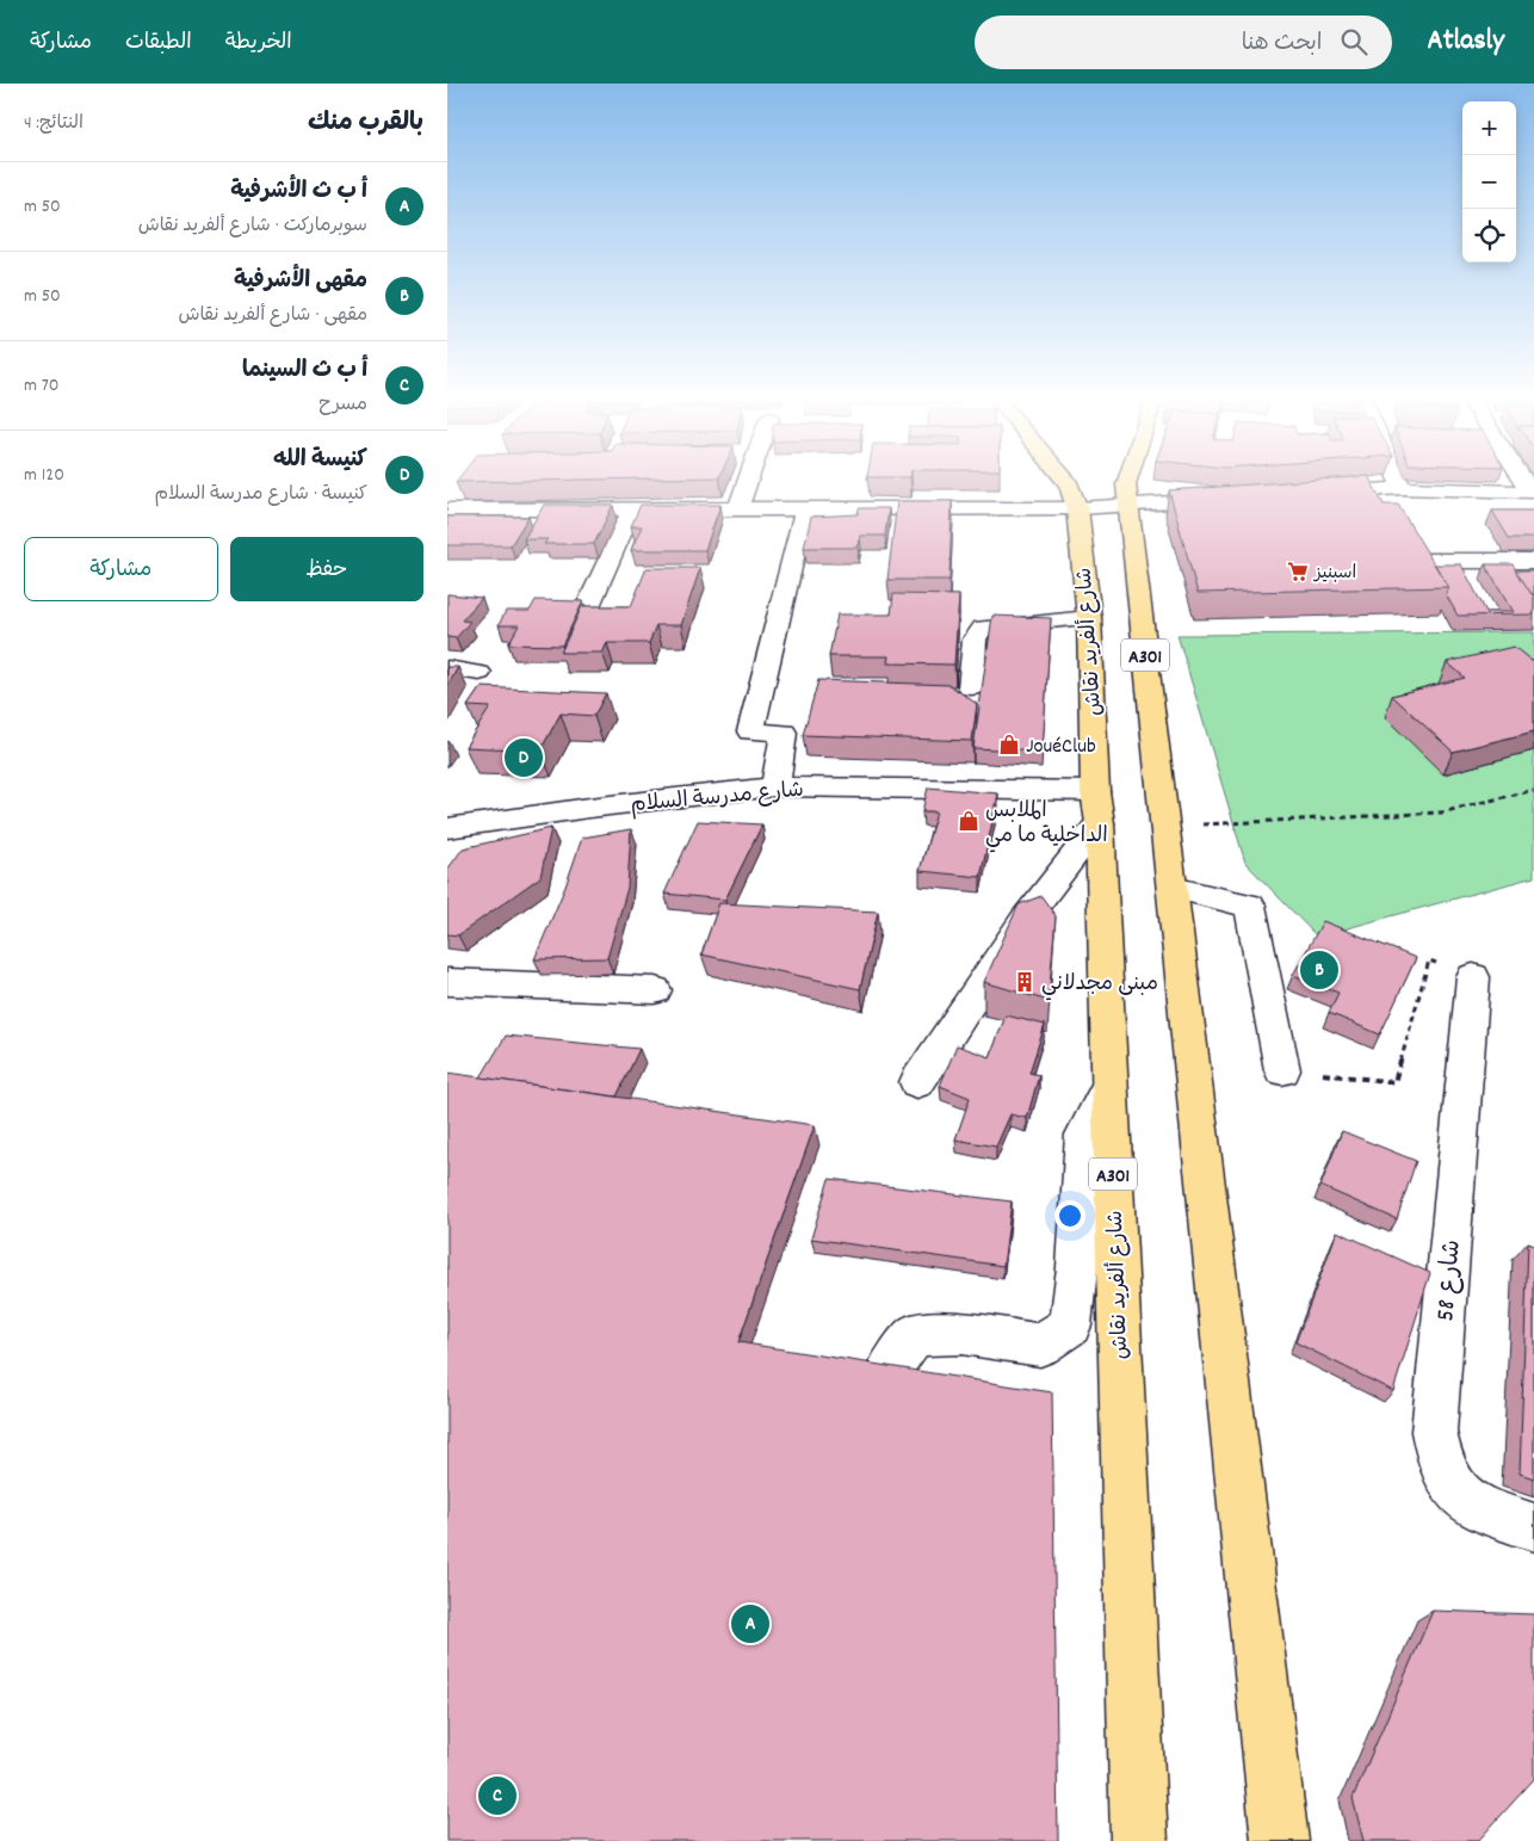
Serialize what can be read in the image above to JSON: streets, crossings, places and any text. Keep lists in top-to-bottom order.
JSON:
{
  "streets": {
    "highway": ["شارع ألفريد نقاش", "A301"],
    "street": ["شارع مدرسة السلام", "شارع 58"]
  },
  "crossings": [
    ["شارع ألفريد نقاش", "شارع مدرسة السلام"]
  ],
  "places": {
    "supermarket": ["اسبنيز"],
    "shop": ["JouéClub", "الملابس الداخلية ما مي"],
    "building": ["مبنى مجدلاني"]
  },
  "page": {
    "header": "Atlasly",
    "search": "ابحث هنا",
    "nav": ["الخريطة", "الطبقات", "مشاركة"],
    "heading": ["بالقرب منك", "النتائج: 4"],
    "map_buttons": ["+", "−"],
    "list": [
      {
        "mark": "A",
        "name": "أ ب ث الأشرفية",
        "note": "سوبرماركت · شارع ألفريد نقاش",
        "value": "50 m"
      },
      {
        "mark": "B",
        "name": "مقهى الأشرفية",
        "note": "مقهى · شارع ألفريد نقاش",
        "value": "50 m"
      },
      {
        "mark": "C",
        "name": "أ ب ث السينما",
        "note": "مسرح",
        "value": "70 m"
      },
      {
        "mark": "D",
        "name": "كنيسة الله",
        "note": "كنيسة · شارع مدرسة السلام",
        "value": "120 m"
      }
    ],
    "buttons": ["حفظ", "مشاركة"],
    "pins": [
      "D",
      "B",
      "A",
      "C"
    ]
  }
}
